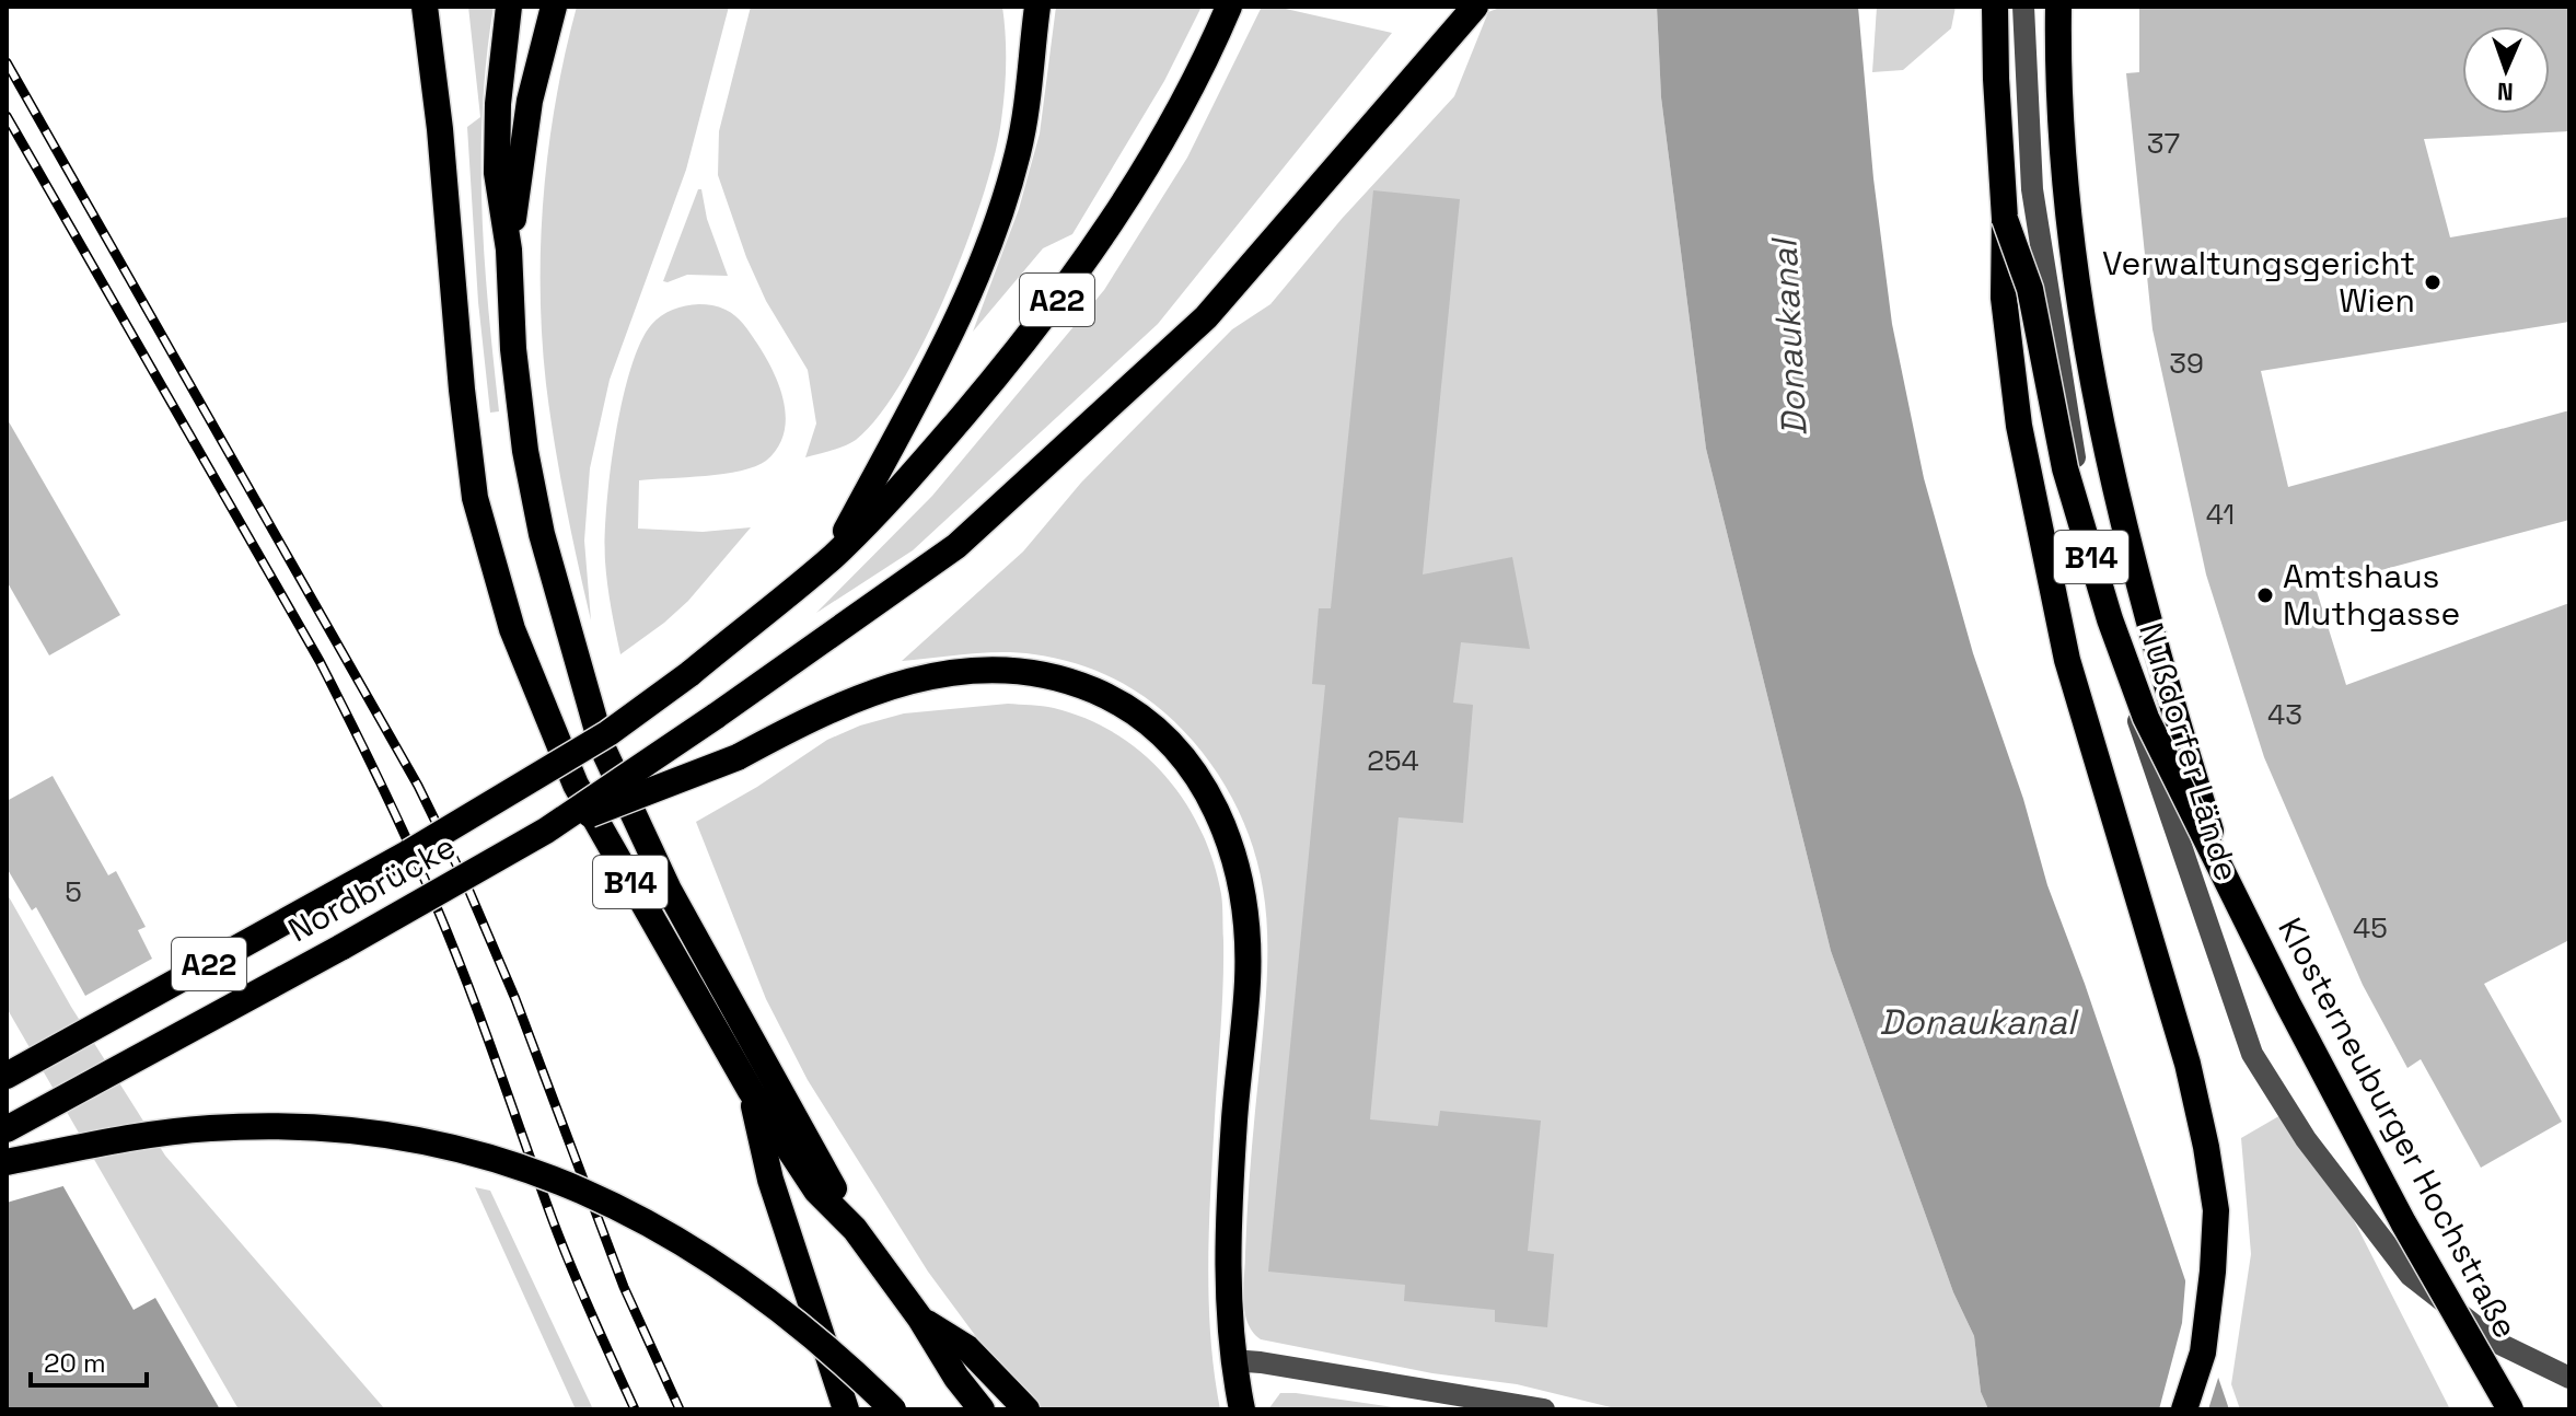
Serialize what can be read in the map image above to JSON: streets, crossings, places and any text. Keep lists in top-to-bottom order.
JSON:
{
  "streets": {
    "highway": [
      "A22",
      "B14",
      "Nordbrücke",
      "Klosterneuburger Hochstraße"
    ],
    "street": ["Nußdorfer Lände"]
  },
  "crossings": [
    ["A22", "Nordbrücke"],
    ["B14", "Klosterneuburger Hochstraße"]
  ],
  "water": ["Donaukanal"],
  "places": ["Verwaltungsgericht Wien", "Amtshaus Muthgasse"],
  "house_numbers": [
    "37",
    "39",
    "41",
    "43",
    "254",
    "5",
    "45"
  ],
  "scale_bar": "20 m",
  "north": "bottom"
}
